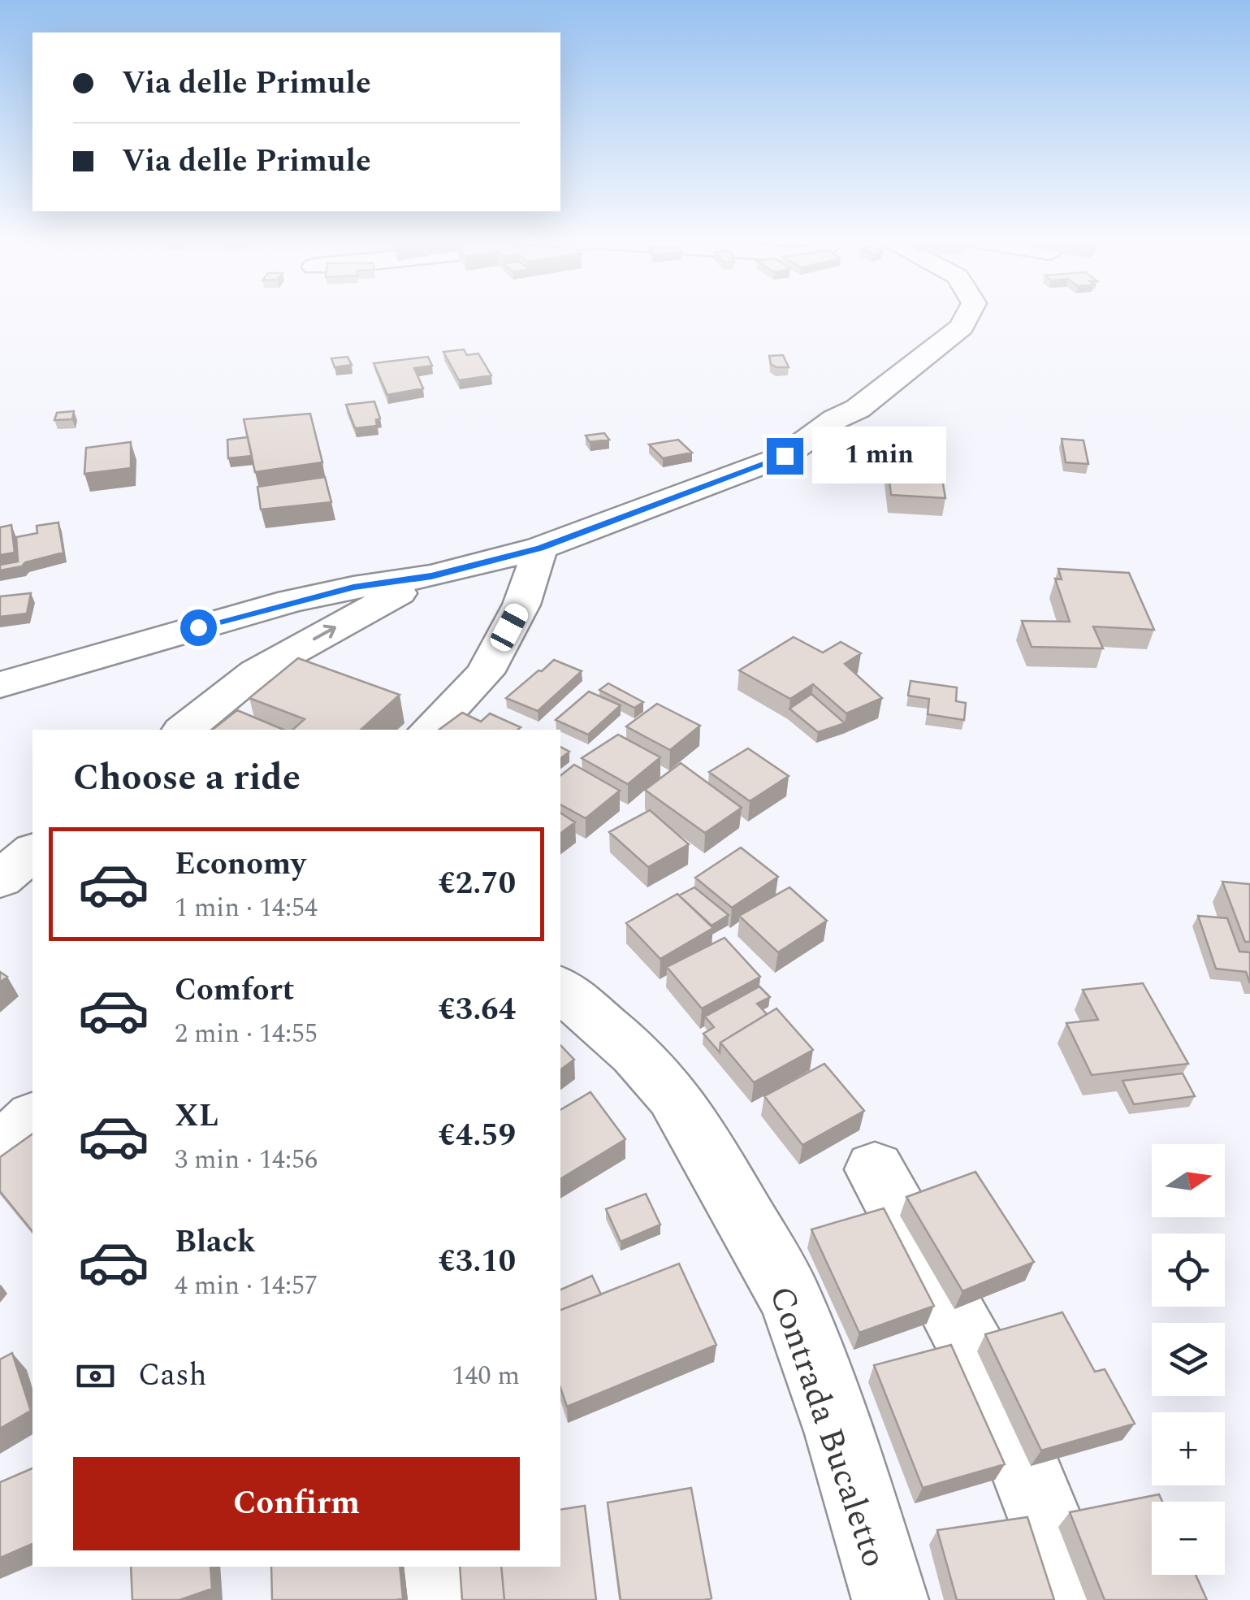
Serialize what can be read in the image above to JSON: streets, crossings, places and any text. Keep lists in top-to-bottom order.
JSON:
{
  "streets": {
    "street": ["Contrada Bucaletto"]
  },
  "north": "right",
  "page": {
    "banner": ["Via delle Primule", "Via delle Primule"],
    "bubble": "1 min",
    "heading": "Choose a ride",
    "list": [
      {
        "name": "Economy",
        "note": "1 min · 14:54",
        "value": "€2.70"
      },
      {
        "name": "Comfort",
        "note": "2 min · 14:55",
        "value": "€3.64"
      },
      {
        "name": "XL",
        "note": "3 min · 14:56",
        "value": "€4.59"
      },
      {
        "name": "Black",
        "note": "4 min · 14:57",
        "value": "€3.10"
      }
    ],
    "map_buttons": ["+", "−"],
    "pay": ["Cash", "140 m"],
    "buttons": "Confirm"
  }
}
